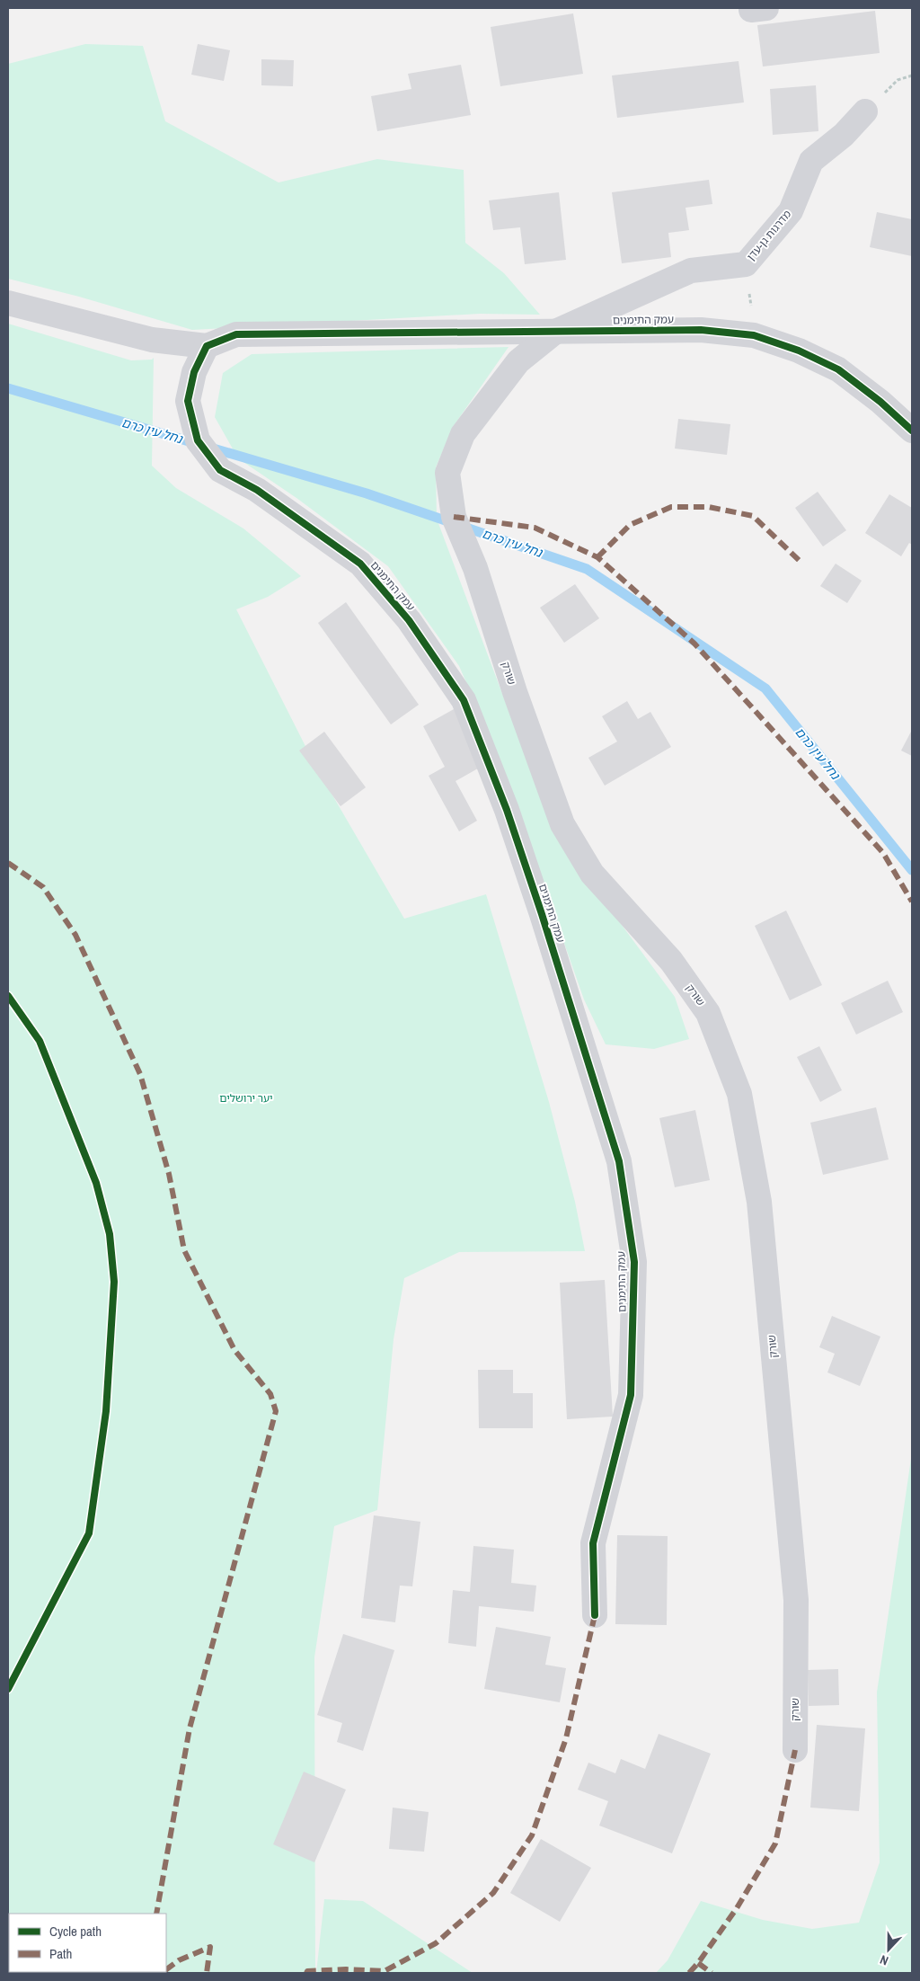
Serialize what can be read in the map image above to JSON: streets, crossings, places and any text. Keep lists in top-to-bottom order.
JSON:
{
  "streets": {
    "street": ["מדרגות גן-עדן", "עמק התימנים", "שורק"]
  },
  "crossings": [
    ["מדרגות גן-עדן", "עמק התימנים"],
    ["מדרגות גן-עדן", "שורק"],
    ["עמק התימנים", "שורק"]
  ],
  "water": ["נחל עין כרם"],
  "parks": ["יער ירושלים"],
  "legend": ["Cycle path", "Path"],
  "north": "bottom"
}
